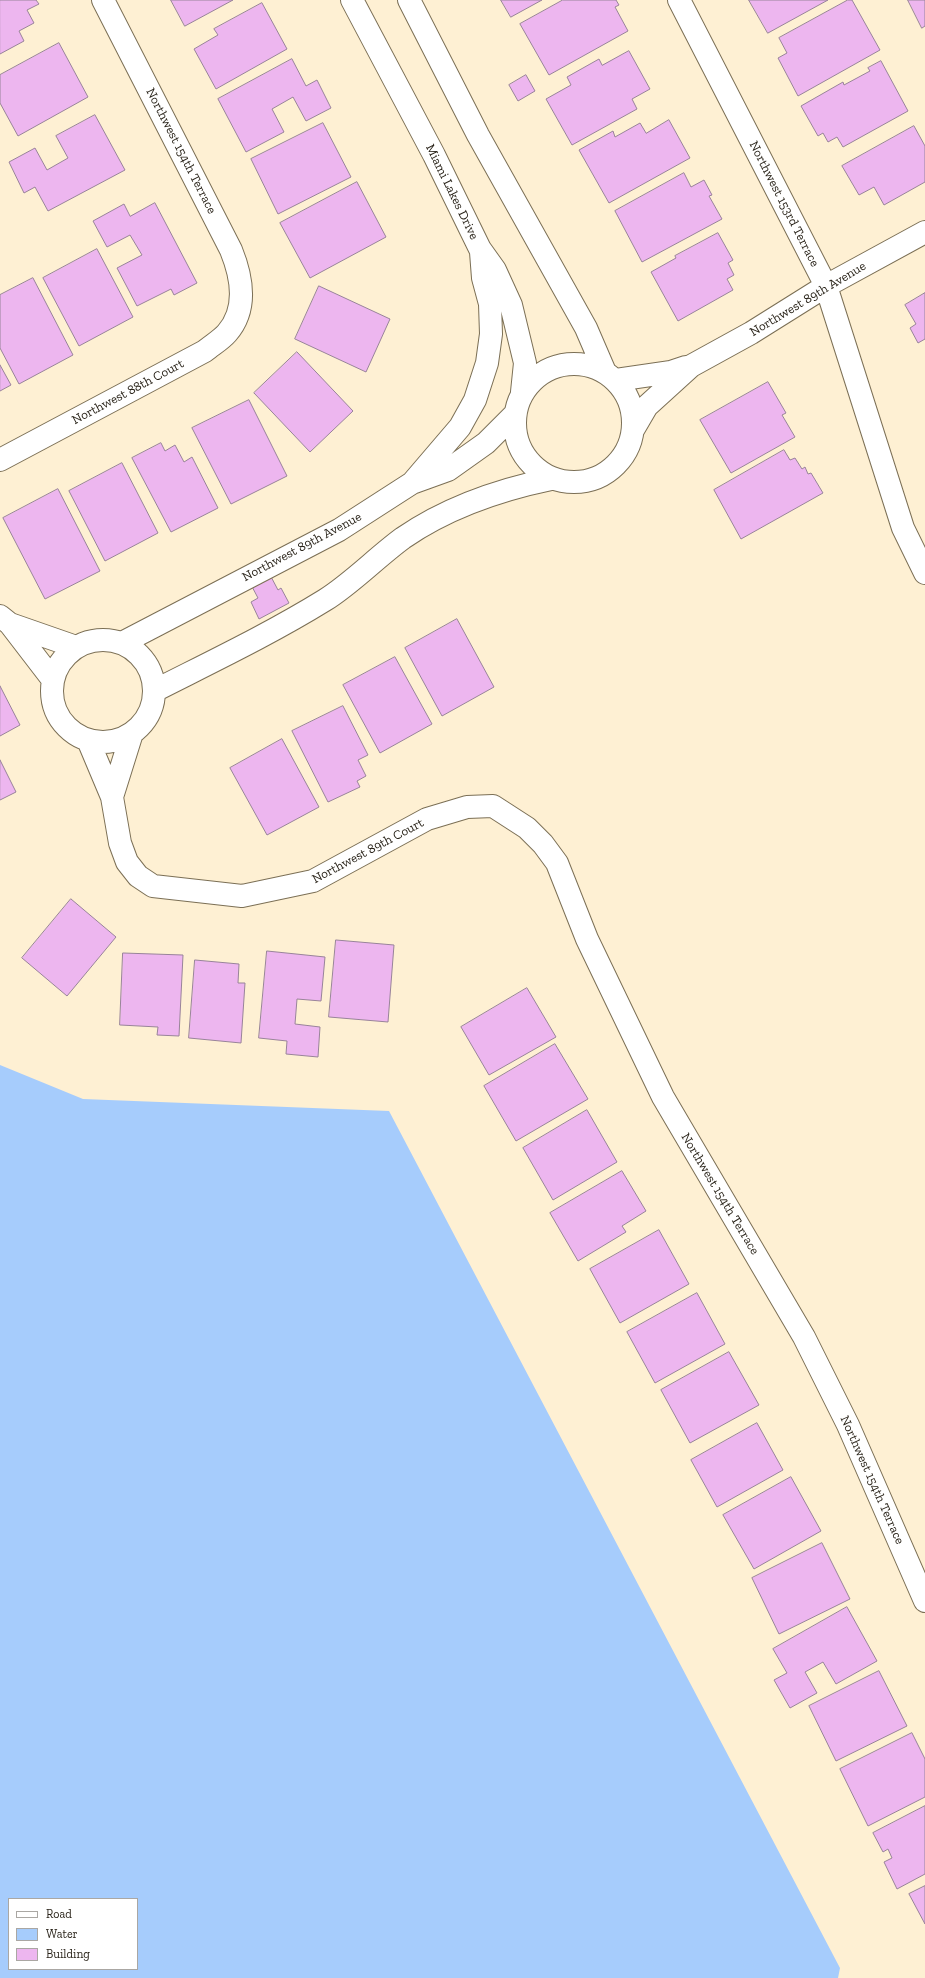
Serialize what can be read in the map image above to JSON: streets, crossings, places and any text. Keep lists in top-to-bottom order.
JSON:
{
  "streets": {
    "street": [
      "Northwest 154th Terrace",
      "Miami Lakes Drive",
      "Northwest 153rd Terrace",
      "Northwest 89th Avenue",
      "Northwest 88th Court",
      "Northwest 89th Court"
    ]
  },
  "crossings": [
    ["Northwest 154th Terrace", "Northwest 88th Court"],
    ["Northwest 154th Terrace", "Northwest 89th Court"],
    ["Miami Lakes Drive", "Northwest 89th Avenue"],
    ["Northwest 153rd Terrace", "Northwest 89th Avenue"],
    ["Northwest 89th Avenue", "Northwest 89th Court"]
  ],
  "legend": ["Road", "Water", "Building"]
}
